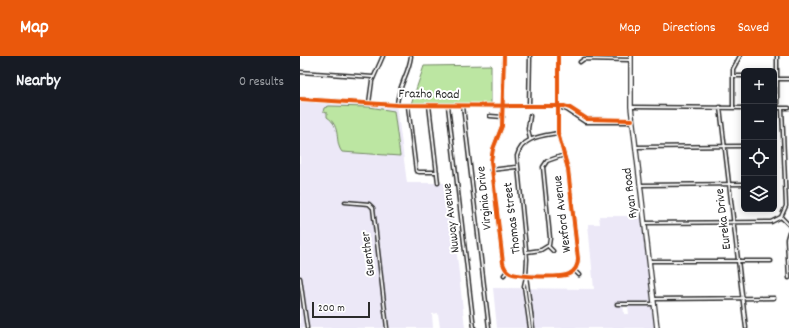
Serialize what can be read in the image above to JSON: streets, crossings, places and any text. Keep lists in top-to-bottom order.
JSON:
{
  "streets": {
    "main road": ["Ryan Road"],
    "street": [
      "Frazho Road",
      "Virginia Drive",
      "Wexford Avenue",
      "Nuway Avenue",
      "Thomas Street",
      "Eureka Drive",
      "Guenther"
    ]
  },
  "crossings": [
    ["Frazho Road", "Ryan Road"],
    ["Frazho Road", "Virginia Drive"],
    ["Frazho Road", "Wexford Avenue"],
    ["Frazho Road", "Nuway Avenue"],
    ["Wexford Avenue", "Thomas Street"]
  ],
  "scale_bar": "200 m",
  "page": {
    "header": "Map",
    "nav": ["Map", "Directions", "Saved"],
    "heading": ["Nearby", "0 results"],
    "map_buttons": ["+", "−"],
    "scale": "200 m"
  }
}
